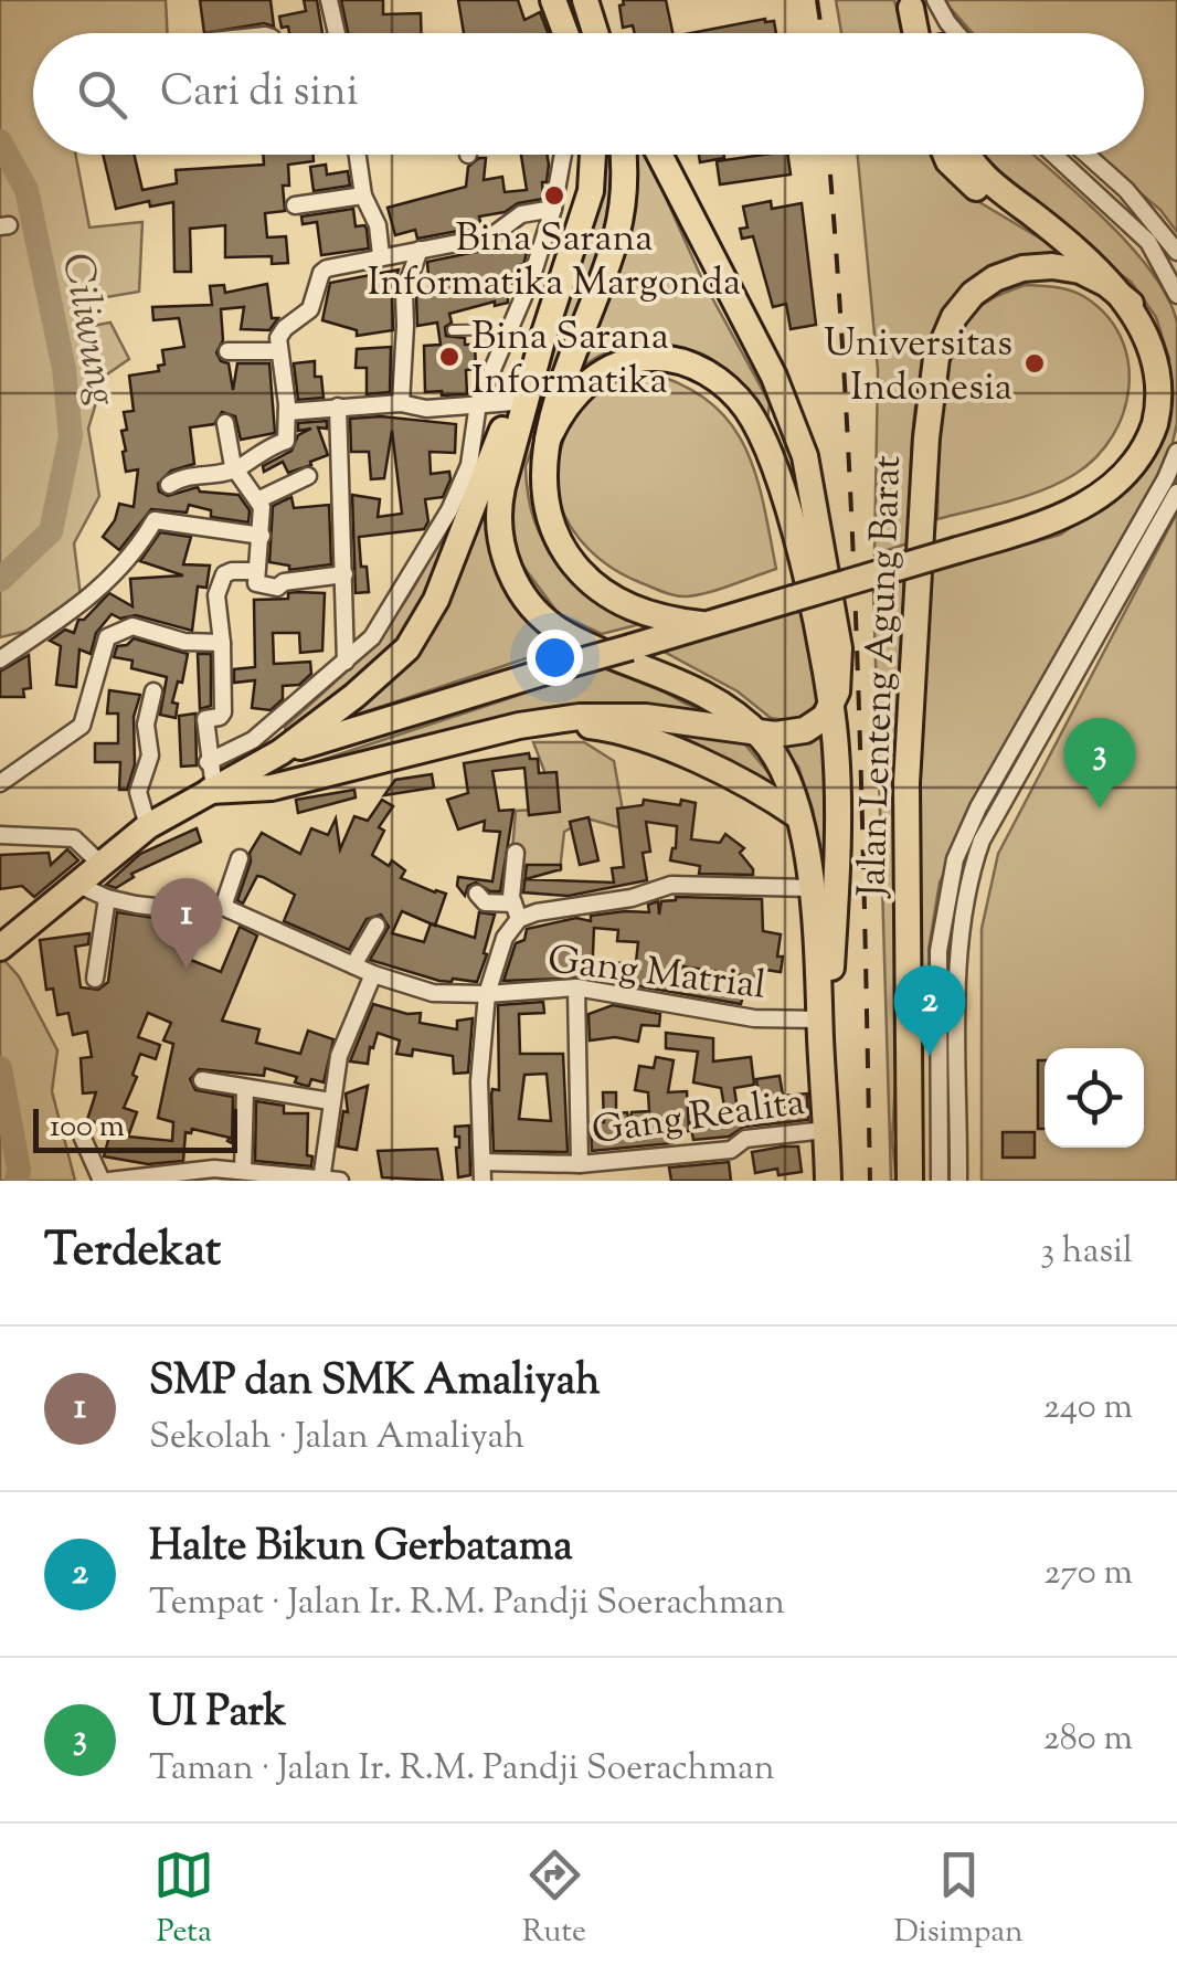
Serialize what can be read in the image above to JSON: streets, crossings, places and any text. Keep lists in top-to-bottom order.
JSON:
{
  "streets": {
    "main road": ["Jalan Lenteng Agung Barat"],
    "street": ["Gang Matrial", "Gang Realita"]
  },
  "crossings": [
    ["Gang Matrial", "Gang Realita"]
  ],
  "water": ["Ciliwung"],
  "places": ["Bina Sarana Informatika Margonda", "Bina Sarana Informatika", "Universitas Indonesia"],
  "scale_bar": "100 m",
  "page": {
    "search": "Cari di sini",
    "pins": ["3", "1", "2"],
    "scale": "100 m",
    "heading": ["Terdekat", "3 hasil"],
    "list": [
      {
        "mark": "1",
        "name": "SMP dan SMK Amaliyah",
        "note": "Sekolah · Jalan Amaliyah",
        "value": "240 m"
      },
      {
        "mark": "2",
        "name": "Halte Bikun Gerbatama",
        "note": "Tempat · Jalan Ir. R.M. Pandji Soerachman",
        "value": "270 m"
      },
      {
        "mark": "3",
        "name": "UI Park",
        "note": "Taman · Jalan Ir. R.M. Pandji Soerachman",
        "value": "280 m"
      }
    ],
    "nav": ["Peta", "Rute", "Disimpan"]
  }
}
